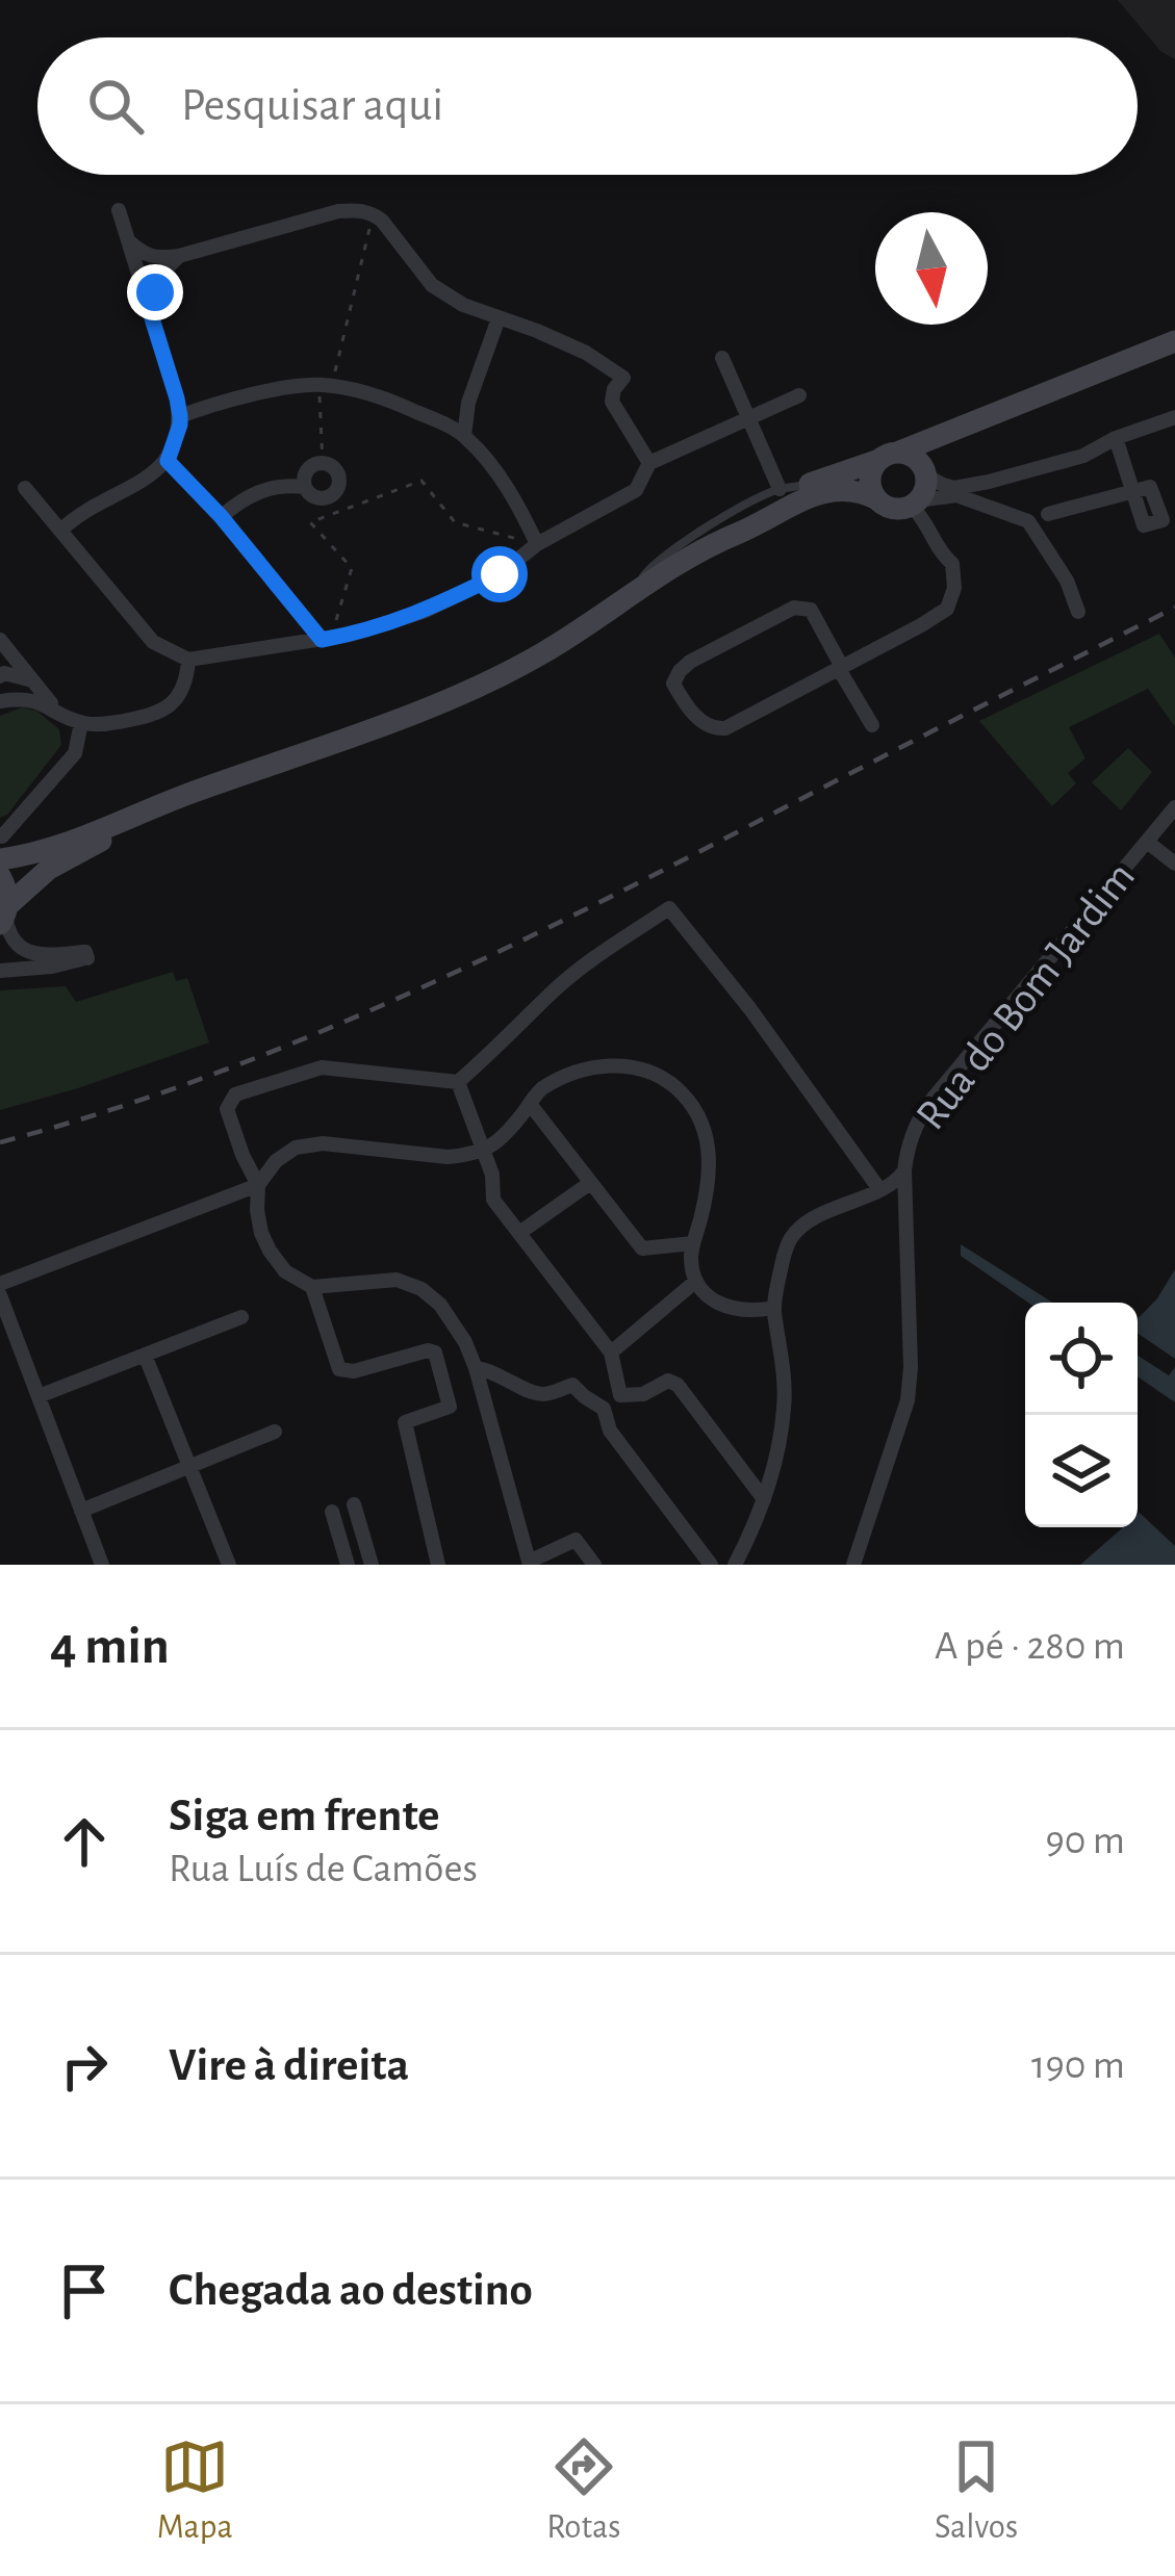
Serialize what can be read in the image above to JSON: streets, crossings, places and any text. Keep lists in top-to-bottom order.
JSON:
{
  "streets": {
    "street": ["Rua do Bom Jardim"]
  },
  "north": "bottom",
  "page": {
    "search": "Pesquisar aqui",
    "heading": ["4 min", "A pé · 280 m"],
    "list": [
      ["Siga em frente", "Rua Luís de Camões", "90 m"],
      ["Vire à direita", "190 m"],
      "Chegada ao destino"
    ],
    "nav": ["Mapa", "Rotas", "Salvos"]
  }
}
